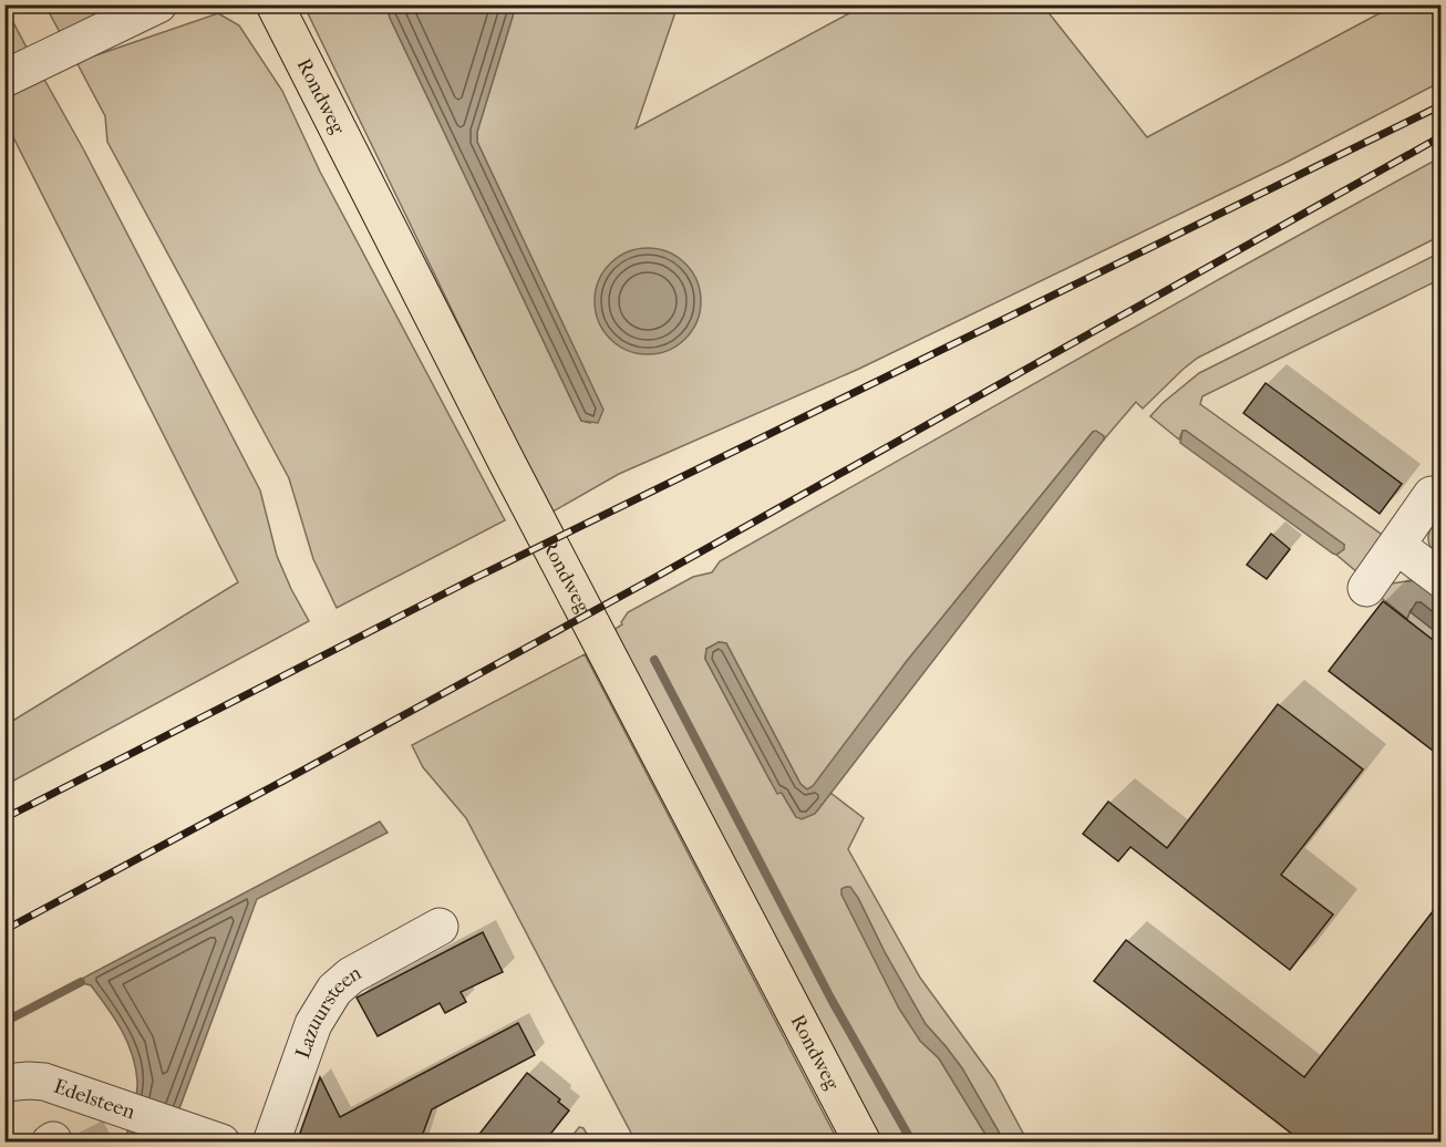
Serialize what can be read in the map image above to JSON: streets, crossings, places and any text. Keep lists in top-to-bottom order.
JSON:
{
  "streets": {
    "main road": ["Rondweg"],
    "street": ["Lazuursteen", "Edelsteen"]
  }
}
